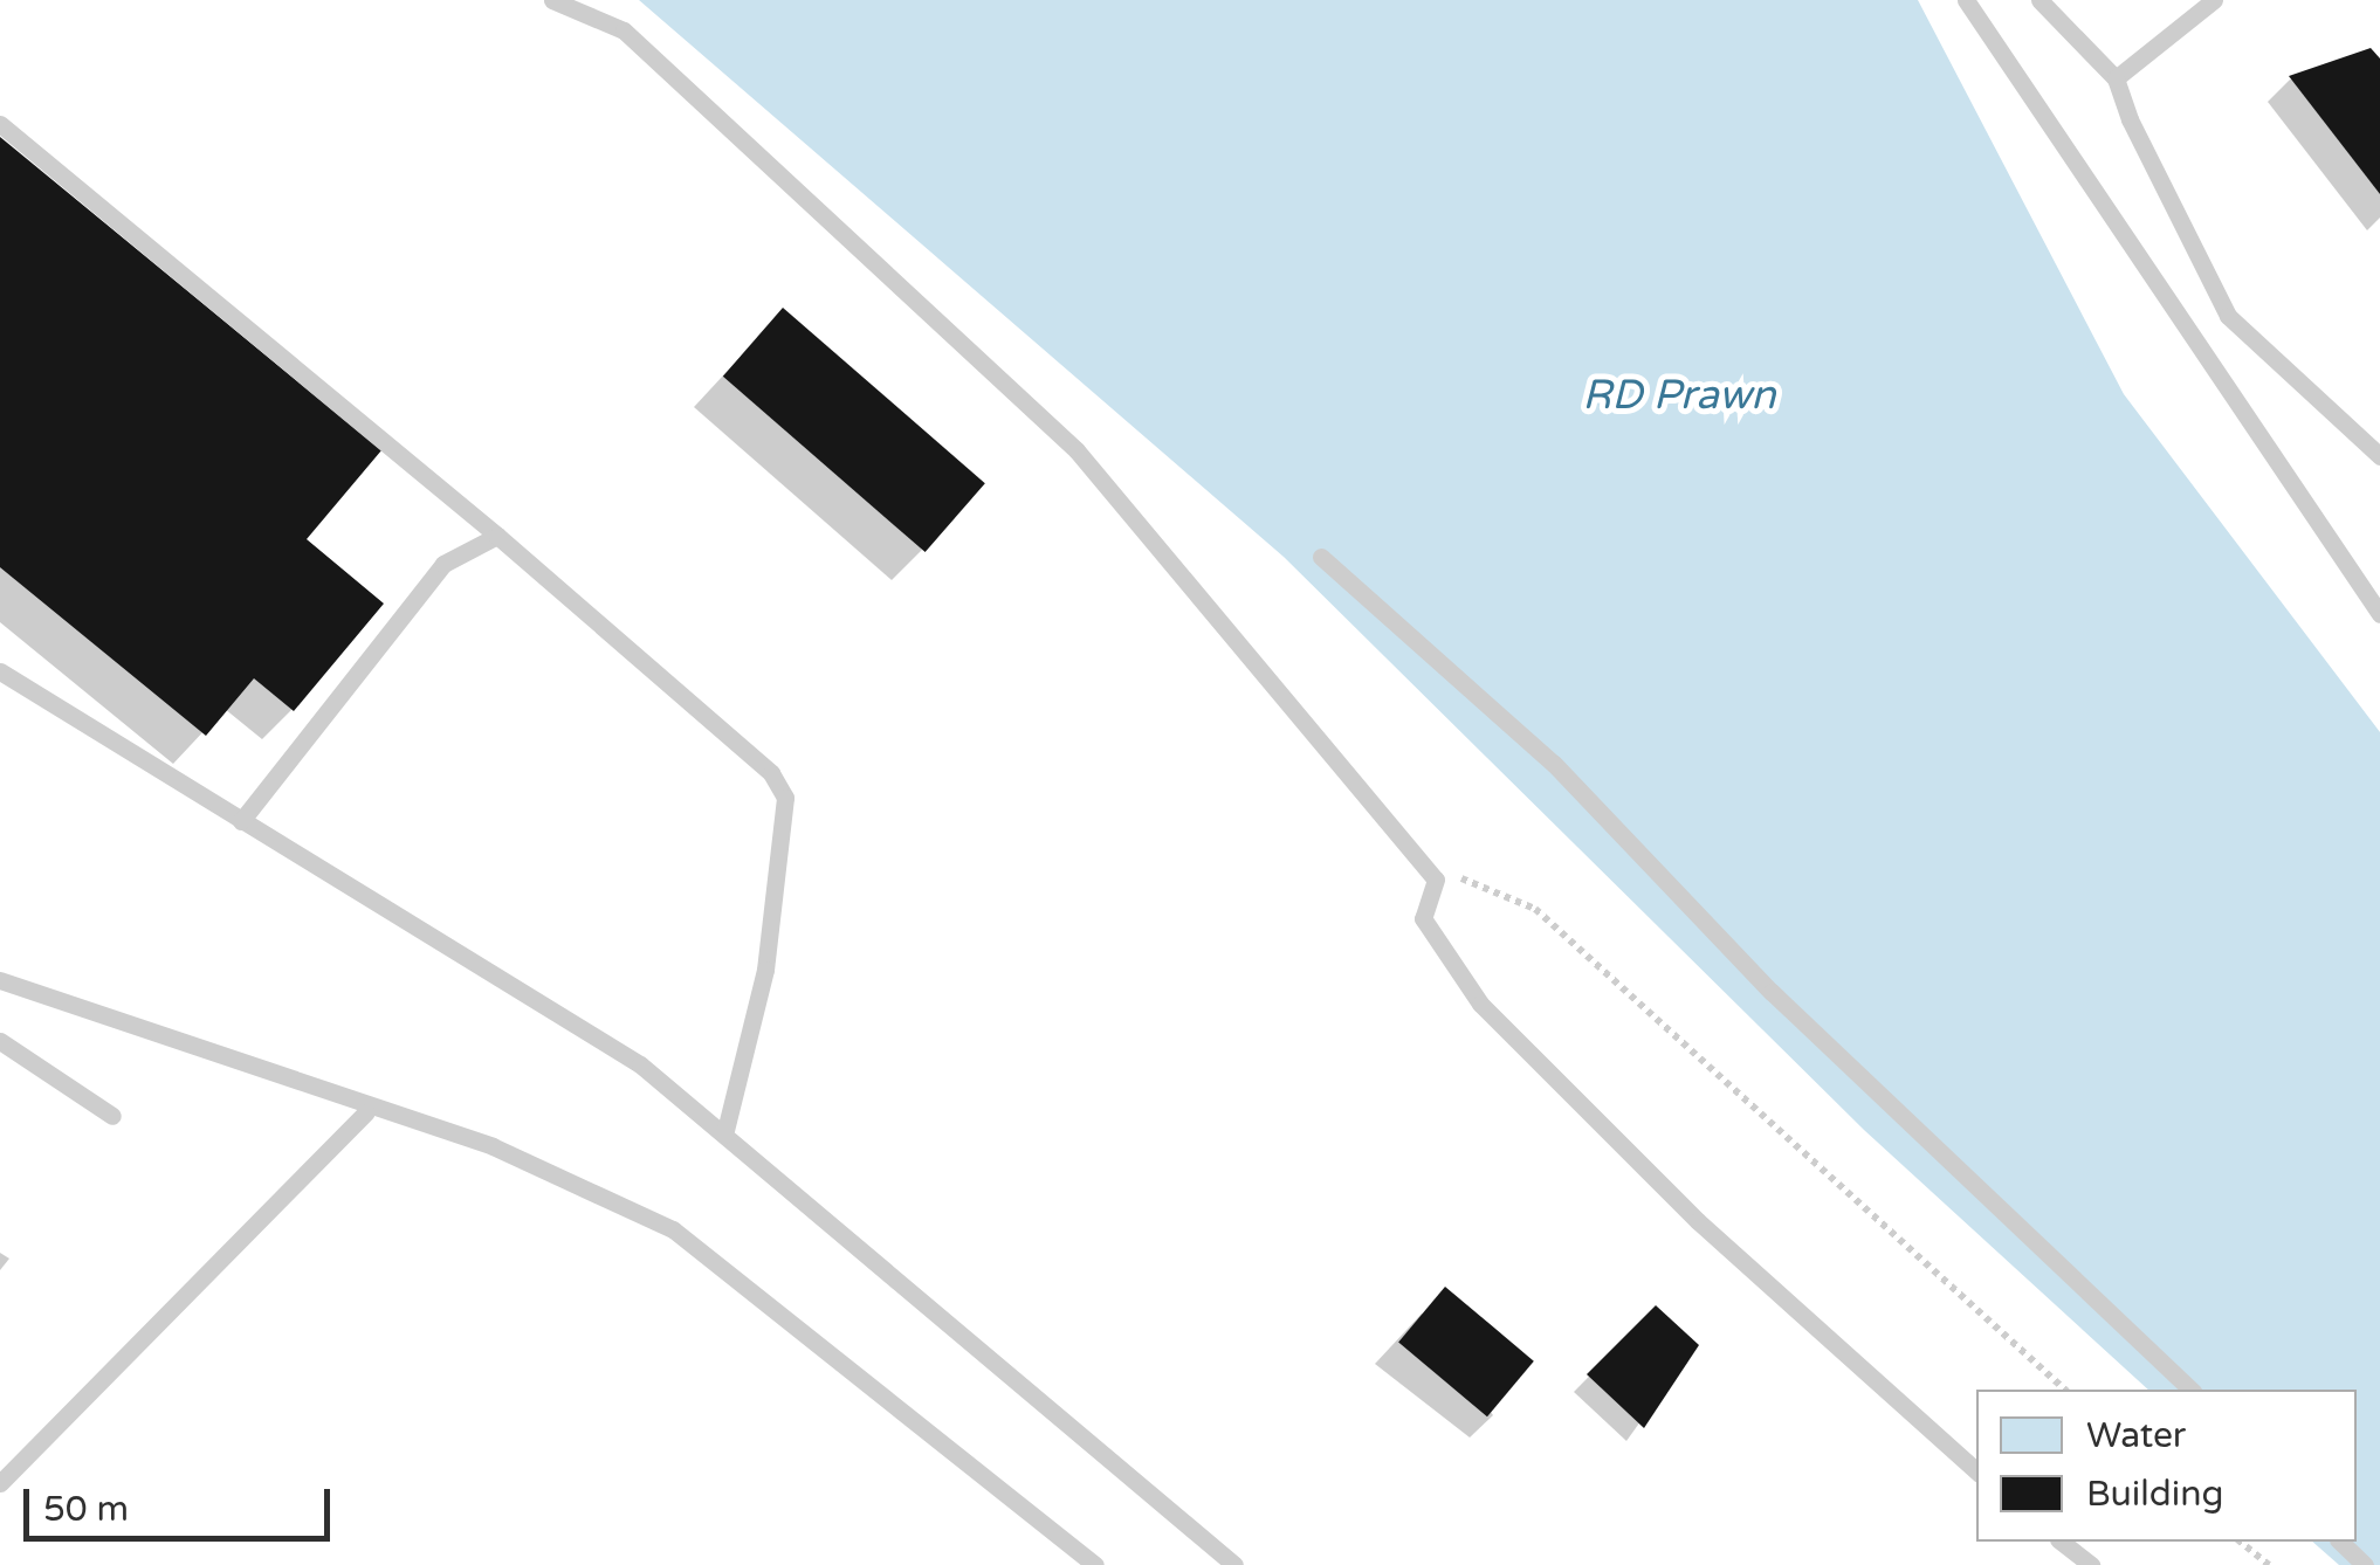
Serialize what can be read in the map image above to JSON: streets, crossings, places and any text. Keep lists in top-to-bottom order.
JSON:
{
  "water": ["RD Prawn"],
  "legend": ["Water", "Building"],
  "scale_bar": "50 m"
}
